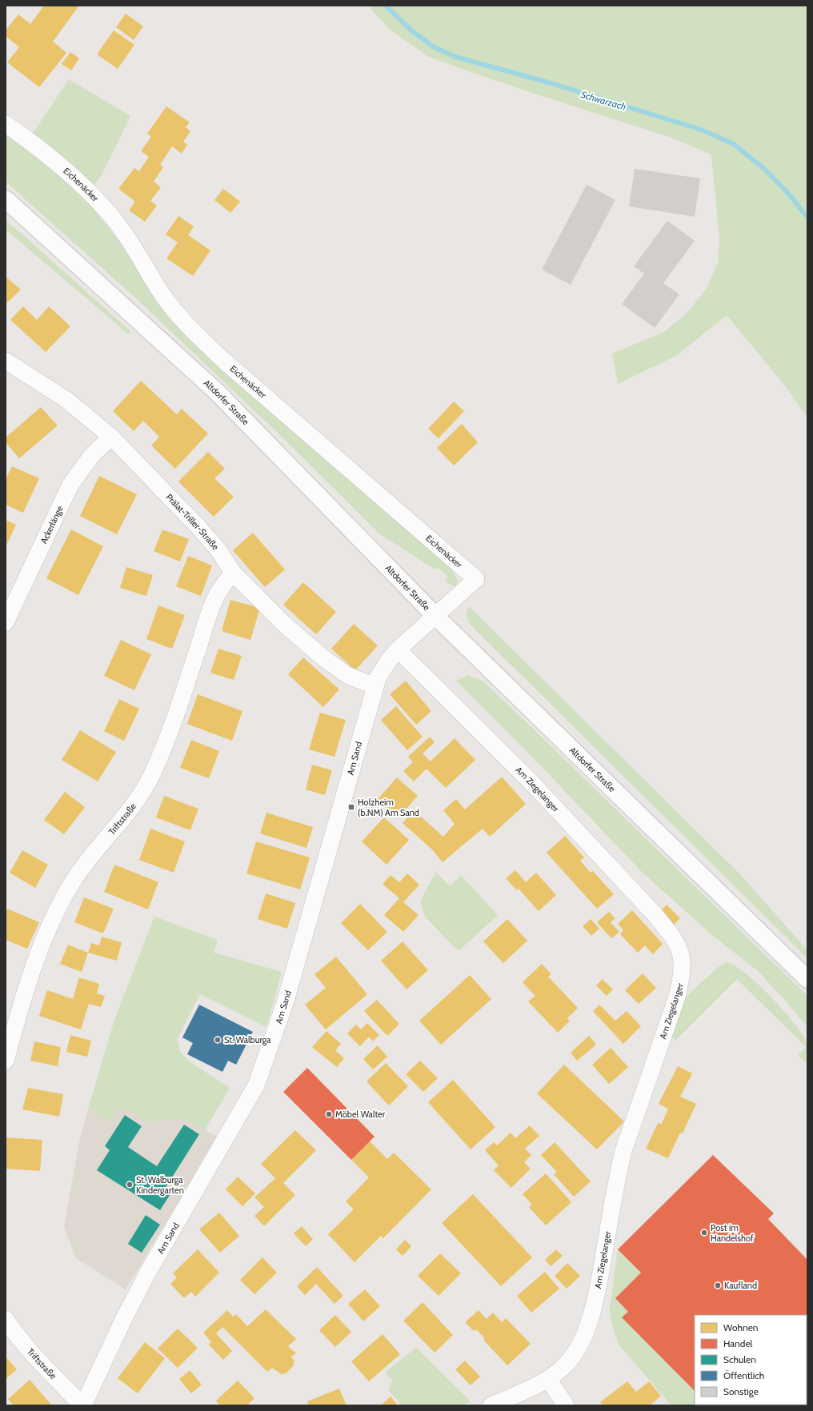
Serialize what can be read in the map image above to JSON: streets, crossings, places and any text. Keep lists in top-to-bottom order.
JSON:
{
  "streets": {
    "main road": ["Altdorfer Straße"],
    "street": [
      "Eichenäcker",
      "Prälat-Triller-Straße",
      "Ackerlänge",
      "Am Sand",
      "Am Ziegelanger",
      "Triftstraße"
    ]
  },
  "crossings": [
    ["Eichenäcker", "Altdorfer Straße"],
    ["Eichenäcker", "Am Sand"],
    ["Altdorfer Straße", "Am Sand"],
    ["Prälat-Triller-Straße", "Ackerlänge"],
    ["Prälat-Triller-Straße", "Am Sand"],
    ["Prälat-Triller-Straße", "Triftstraße"],
    ["Am Sand", "Am Ziegelanger"],
    ["Am Sand", "Triftstraße"]
  ],
  "water": ["Schwarzach"],
  "places": {
    "transit": ["Holzheim (b.NM) Am Sand"],
    "other": [
      "St. Walburga",
      "Möbel Walter",
      "St. Walburga Kindergarten",
      "Post im Handelshof",
      "Kaufland"
    ]
  },
  "legend": [
    "Wohnen",
    "Handel",
    "Schulen",
    "Öffentlich",
    "Sonstige"
  ]
}
